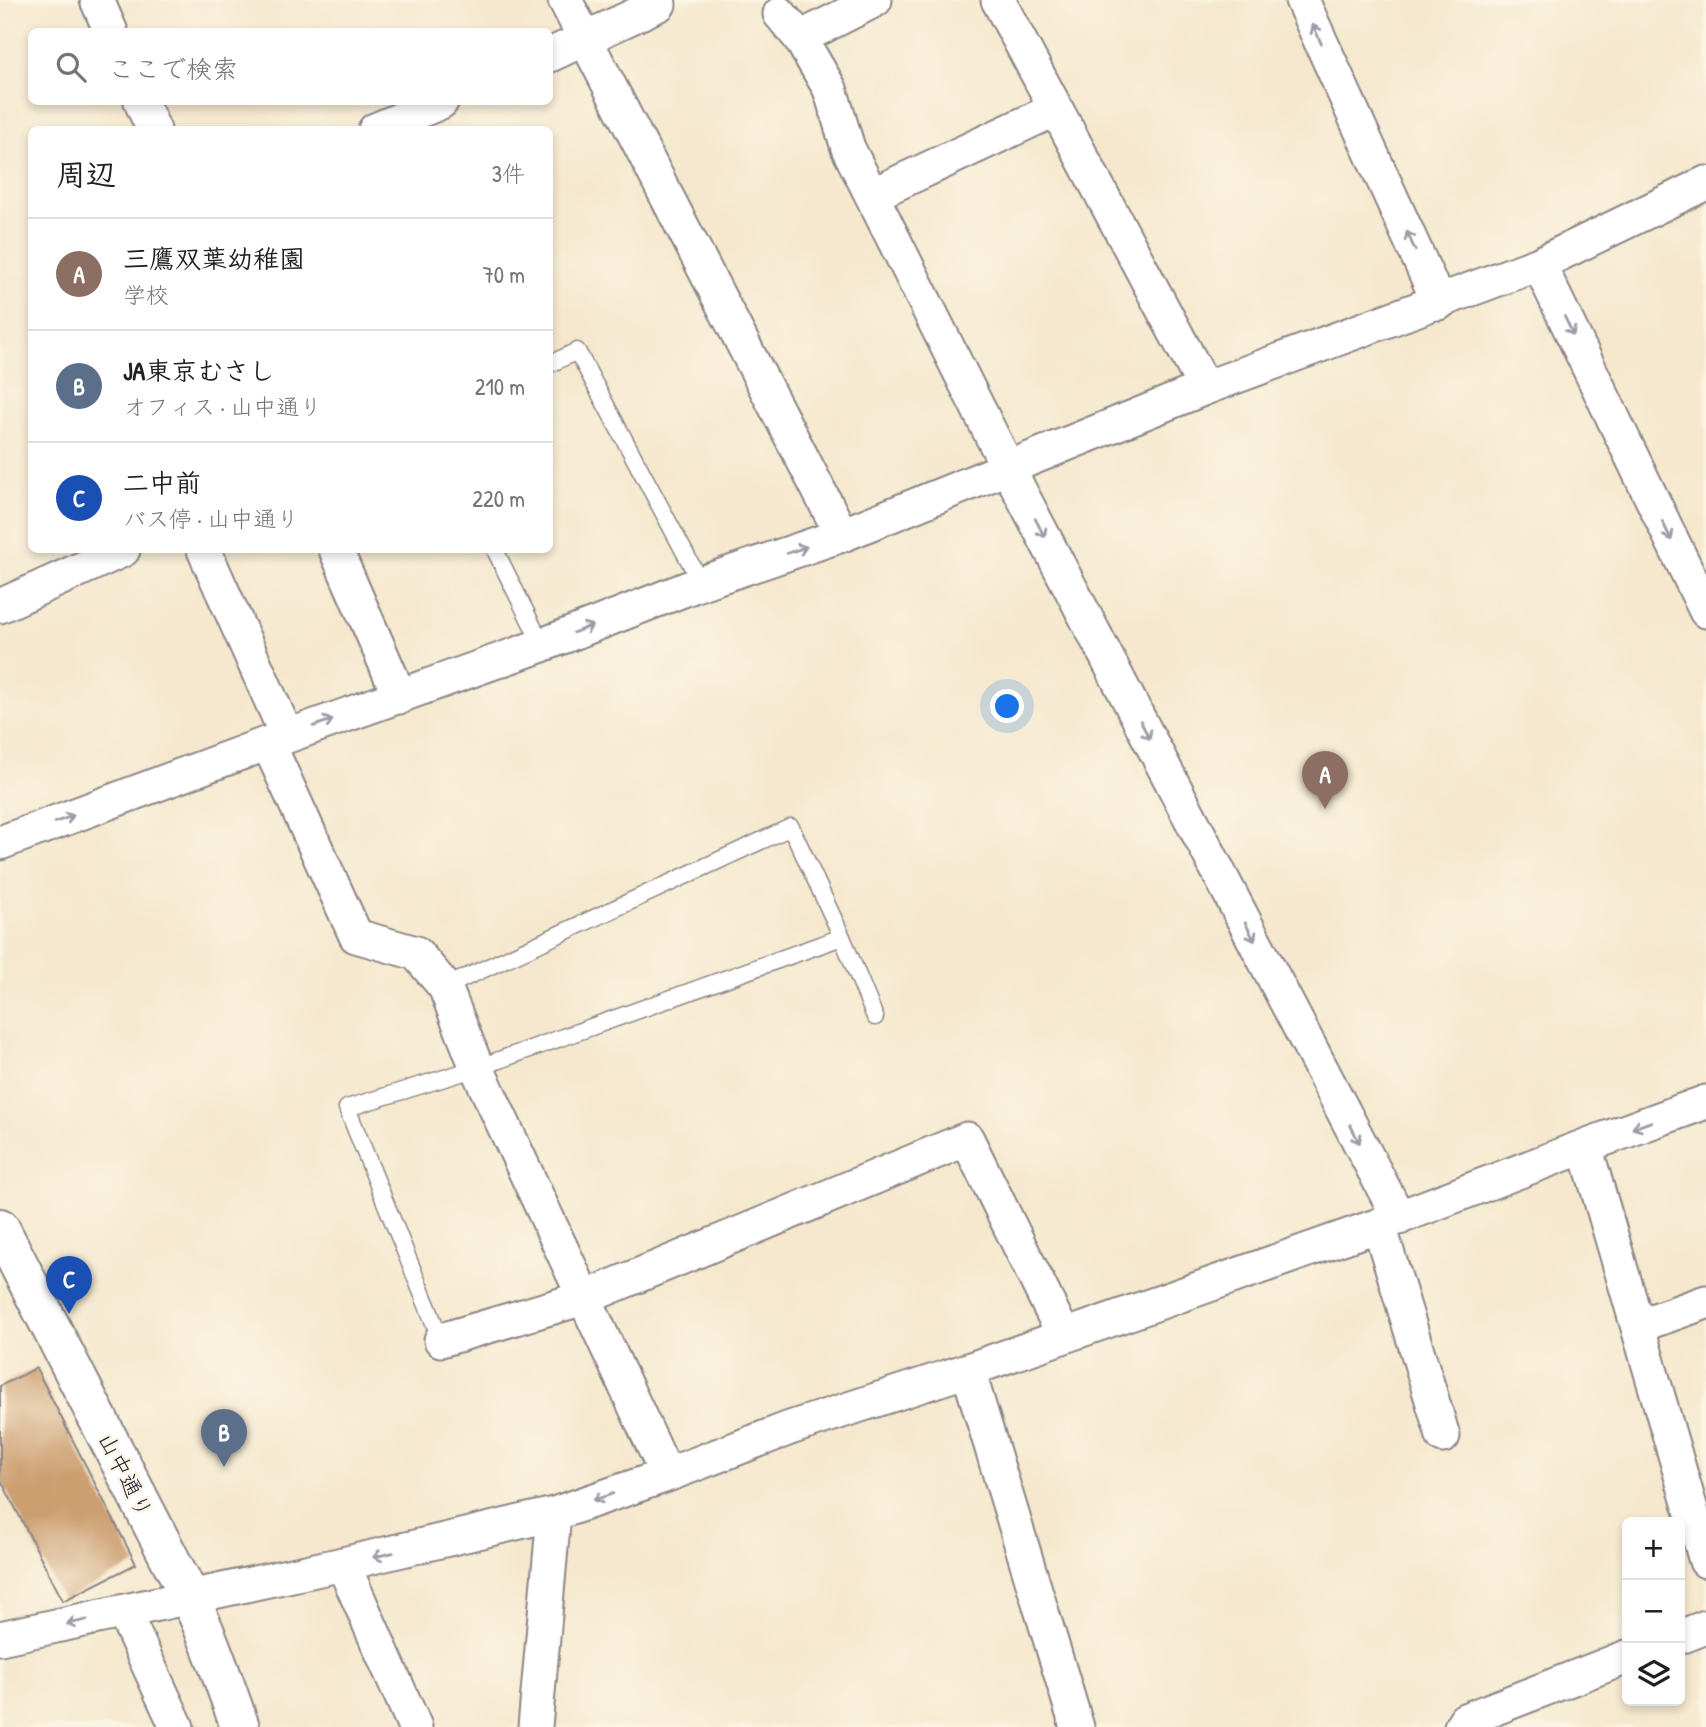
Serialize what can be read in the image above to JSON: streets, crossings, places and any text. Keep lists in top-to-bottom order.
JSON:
{
  "streets": {
    "street": ["山中通り"]
  },
  "page": {
    "search": "ここで検索",
    "heading": ["周辺", "3件"],
    "list": [
      {
        "mark": "A",
        "name": "三鷹双葉幼稚園",
        "note": "学校",
        "value": "70 m"
      },
      {
        "mark": "B",
        "name": "JA東京むさし",
        "note": "オフィス · 山中通り",
        "value": "210 m"
      },
      {
        "mark": "C",
        "name": "二中前",
        "note": "バス停 · 山中通り",
        "value": "220 m"
      }
    ],
    "pins": ["A", "C", "B"],
    "map_buttons": ["+", "−"]
  }
}
